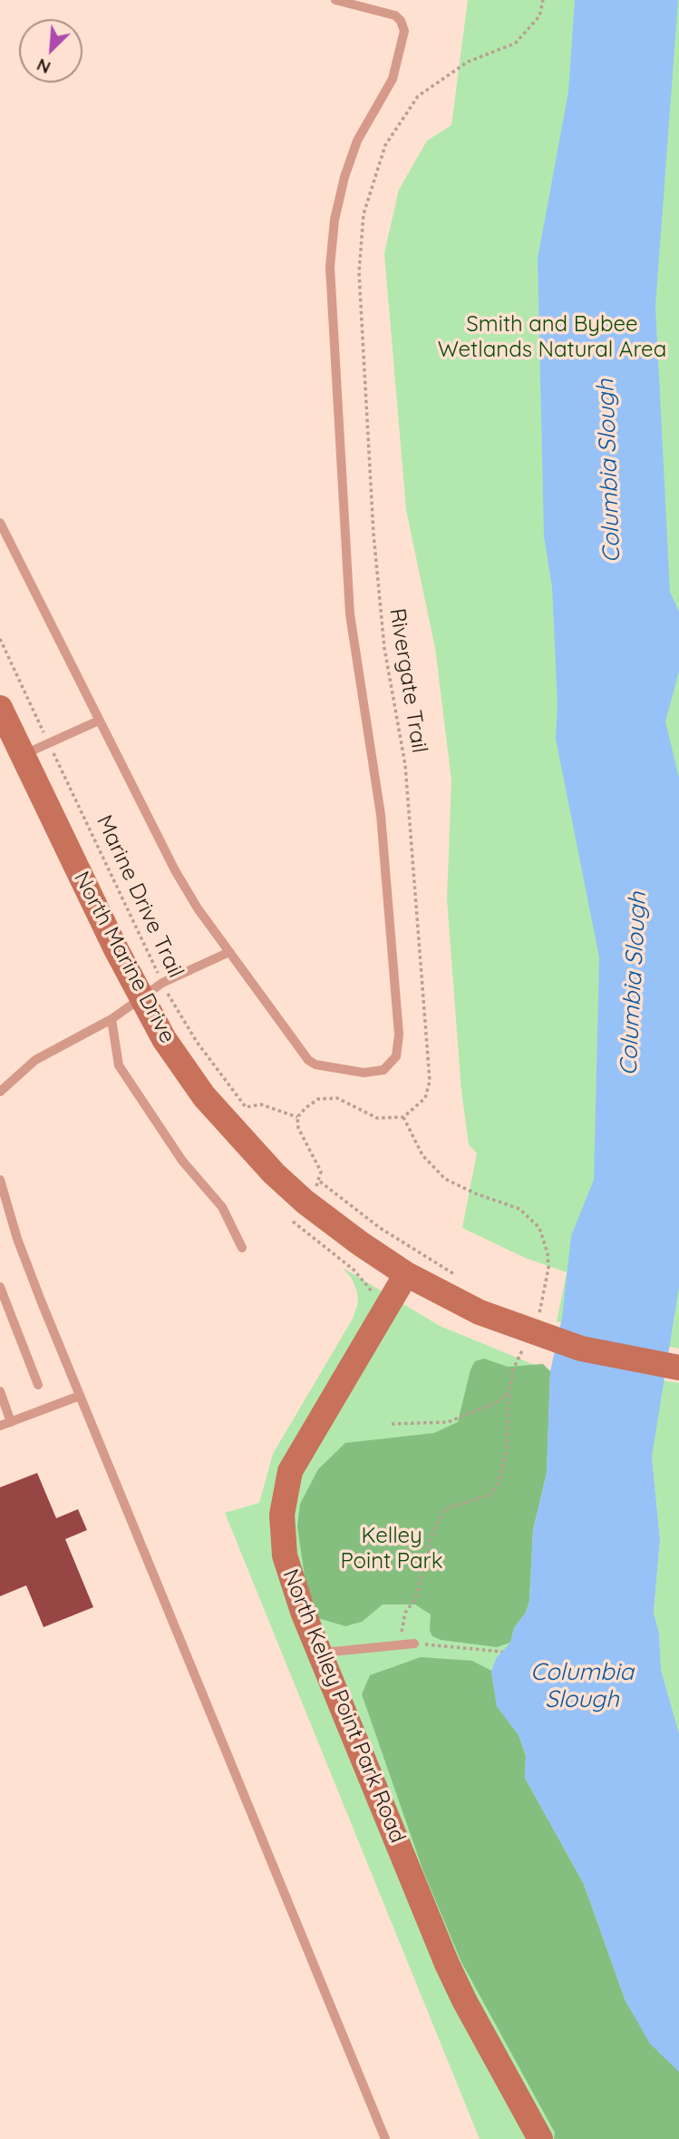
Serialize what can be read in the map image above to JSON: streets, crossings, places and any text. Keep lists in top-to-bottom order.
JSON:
{
  "streets": {
    "main road": ["North Marine Drive", "North Kelley Point Park Road"],
    "path": ["Rivergate Trail", "Marine Drive Trail"]
  },
  "crossings": [
    ["North Marine Drive", "North Kelley Point Park Road"]
  ],
  "water": ["Columbia Slough"],
  "parks": ["Smith and Bybee Wetlands Natural Area", "Kelley Point Park"],
  "north": "bottom left"
}
